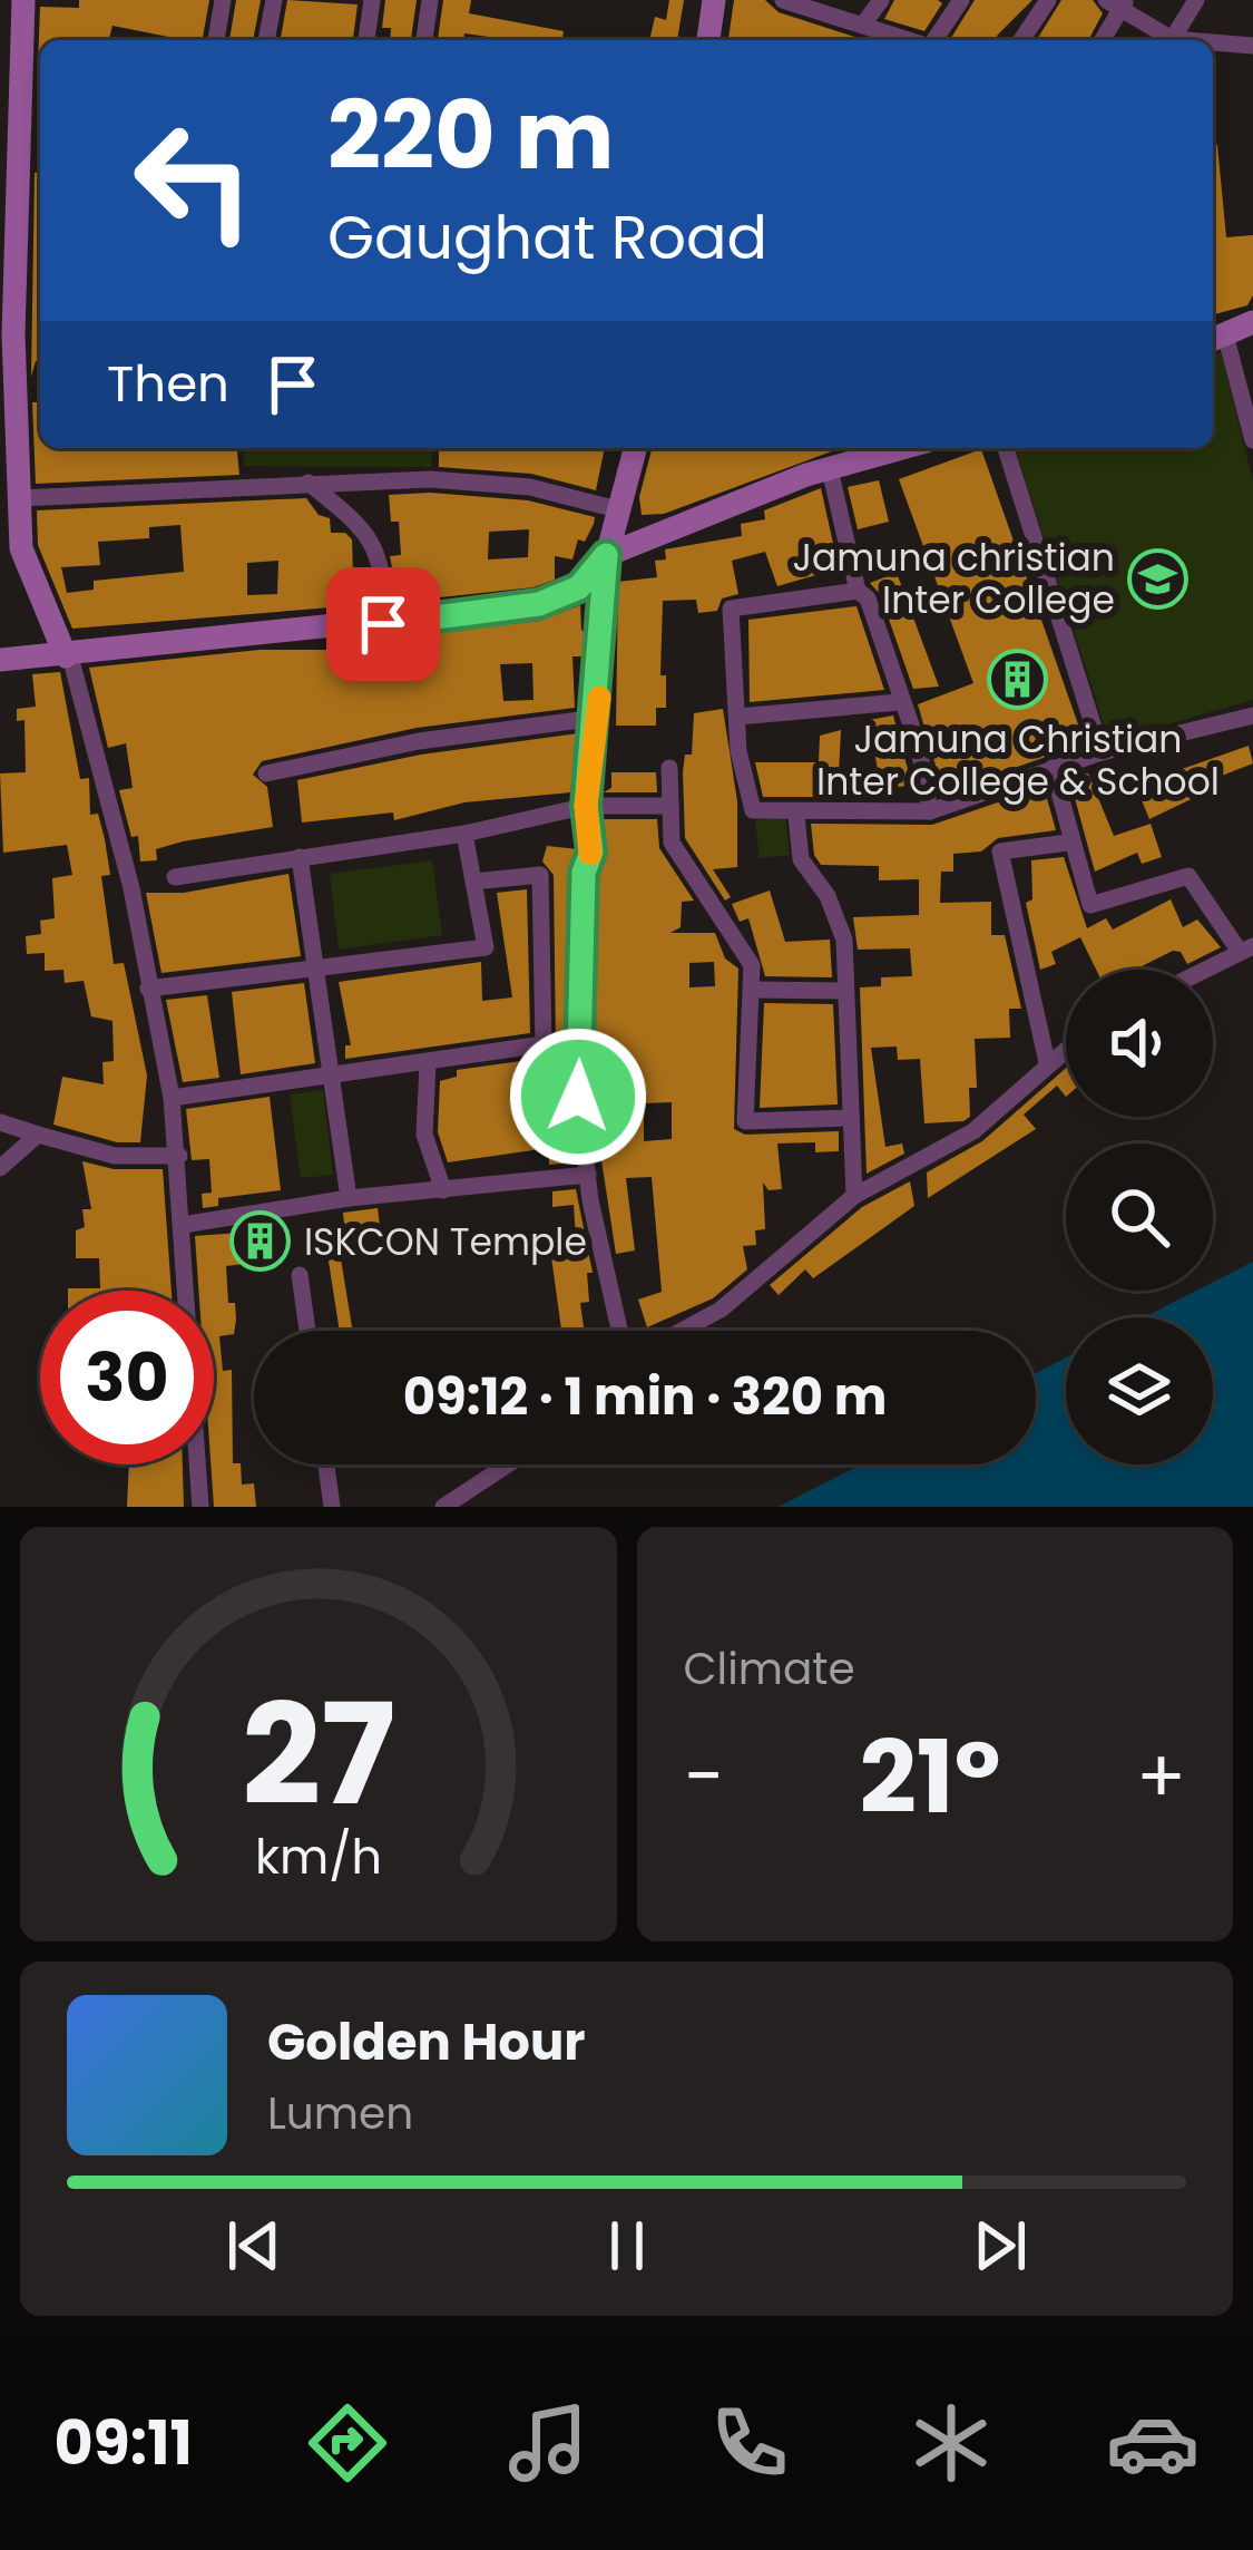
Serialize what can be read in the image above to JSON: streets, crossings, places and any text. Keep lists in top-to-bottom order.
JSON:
{
  "places": {
    "school or university": ["Jamuna christian Inter College"],
    "building": ["Jamuna Christian Inter College & School", "ISKCON Temple"]
  },
  "page": {
    "turn": ["220 m", "Gaughat Road"],
    "then": "Then",
    "limit": "30",
    "trip": "09:12 · 1 min · 320 m",
    "tile": "Climate",
    "heat": ["−", "21°", "+"],
    "song": ["Golden Hour", "Lumen"],
    "tabs": "09:11",
    "gauge": ["27", "km/h"]
  }
}
